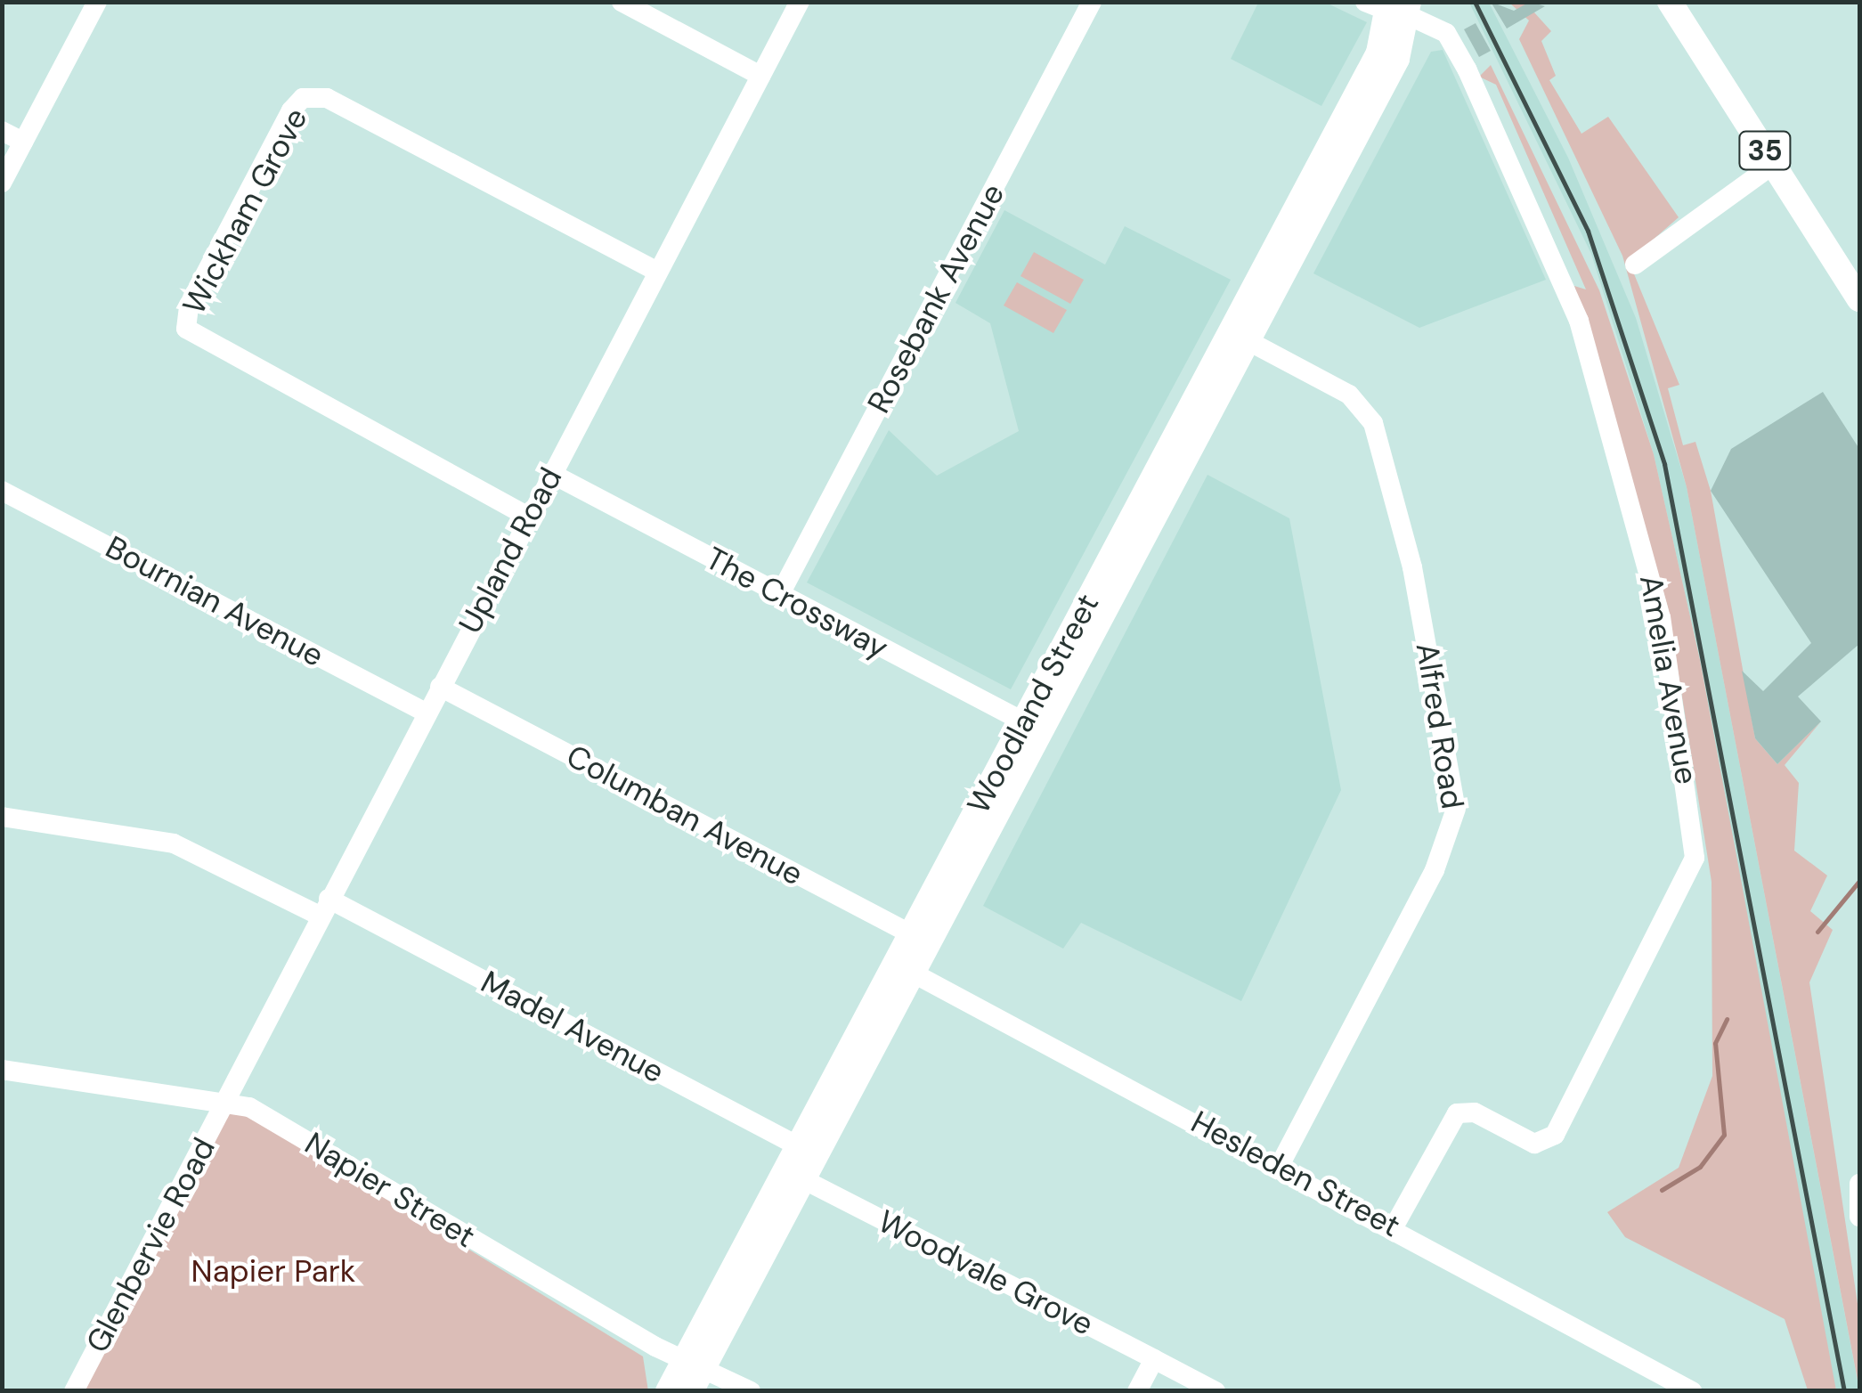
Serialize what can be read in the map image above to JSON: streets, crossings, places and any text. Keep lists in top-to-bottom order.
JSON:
{
  "streets": {
    "main road": ["35", "Woodland Street"],
    "street": [
      "Wickham Grove",
      "Rosebank Avenue",
      "Upland Road",
      "Bournian Avenue",
      "The Crossway",
      "Amelia Avenue",
      "Alfred Road",
      "Columban Avenue",
      "Madel Avenue",
      "Hesleden Street",
      "Napier Street",
      "Glenbervie Road",
      "Woodvale Grove"
    ]
  },
  "crossings": [
    ["Wickham Grove", "Upland Road"],
    ["Rosebank Avenue", "The Crossway"],
    ["Upland Road", "Bournian Avenue"],
    ["Upland Road", "The Crossway"],
    ["Upland Road", "Columban Avenue"],
    ["Upland Road", "Madel Avenue"],
    ["Upland Road", "Napier Street"],
    ["Upland Road", "Glenbervie Road"],
    ["The Crossway", "Woodland Street"],
    ["Amelia Avenue", "Woodland Street"],
    ["Amelia Avenue", "Hesleden Street"],
    ["Woodland Street", "Alfred Road"],
    ["Woodland Street", "Columban Avenue"],
    ["Woodland Street", "Madel Avenue"],
    ["Woodland Street", "Hesleden Street"],
    ["Woodland Street", "Napier Street"],
    ["Woodland Street", "Woodvale Grove"],
    ["Alfred Road", "Hesleden Street"],
    ["Napier Street", "Glenbervie Road"]
  ],
  "parks": ["Napier Park"]
}
